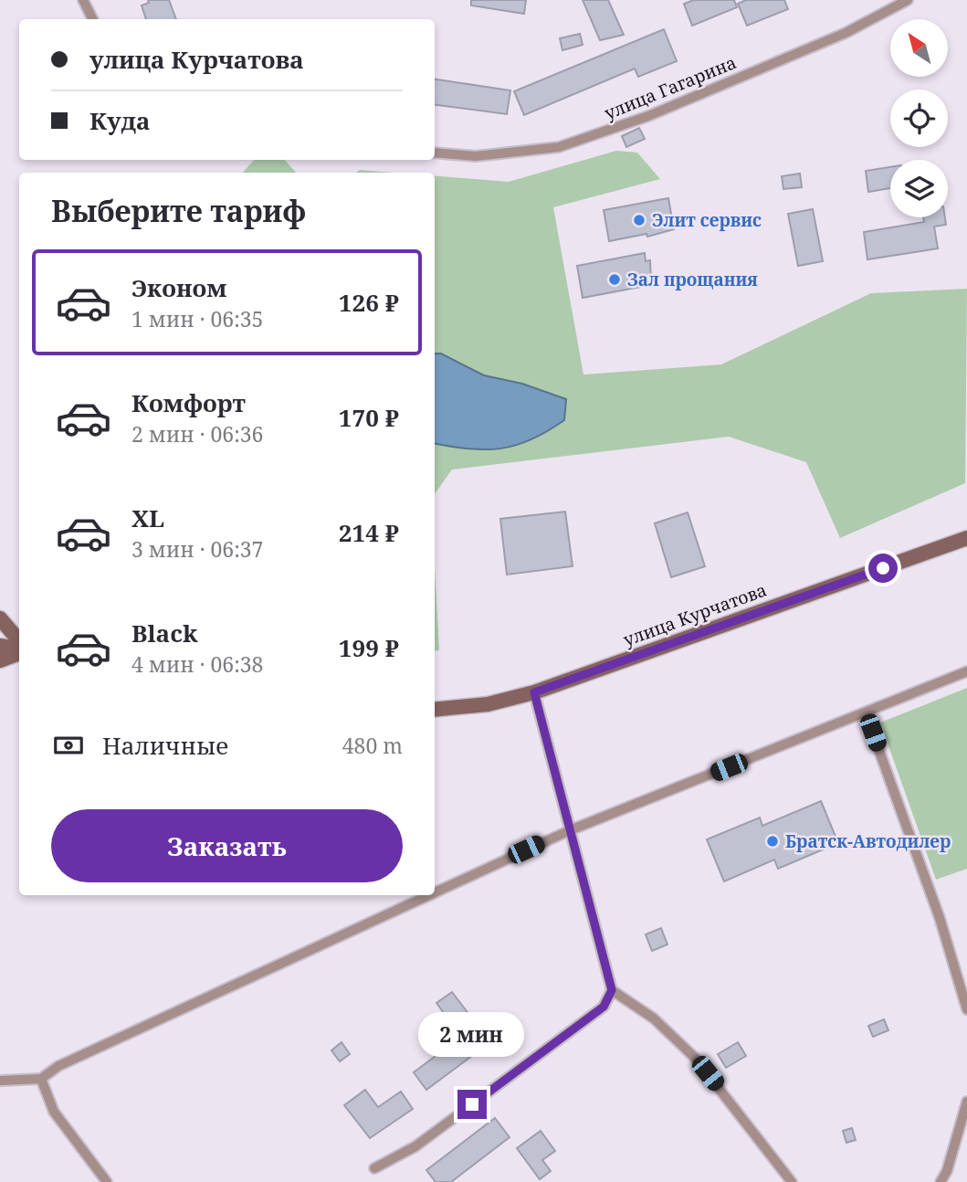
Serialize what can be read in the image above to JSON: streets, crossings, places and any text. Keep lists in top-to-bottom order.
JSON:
{
  "streets": {
    "main road": ["улица Курчатова"],
    "street": ["улица Гагарина"]
  },
  "places": ["Элит сервис", "Зал прощания", "Братск-Автодилер"],
  "north": "top left",
  "page": {
    "banner": ["улица Курчатова", "Куда"],
    "heading": "Выберите тариф",
    "list": [
      {
        "name": "Эконом",
        "note": "1 мин · 06:35",
        "value": "126 ₽"
      },
      {
        "name": "Комфорт",
        "note": "2 мин · 06:36",
        "value": "170 ₽"
      },
      {
        "name": "XL",
        "note": "3 мин · 06:37",
        "value": "214 ₽"
      },
      {
        "name": "Black",
        "note": "4 мин · 06:38",
        "value": "199 ₽"
      }
    ],
    "pay": ["Наличные", "480 m"],
    "buttons": "Заказать",
    "bubble": "2 мин"
  }
}
